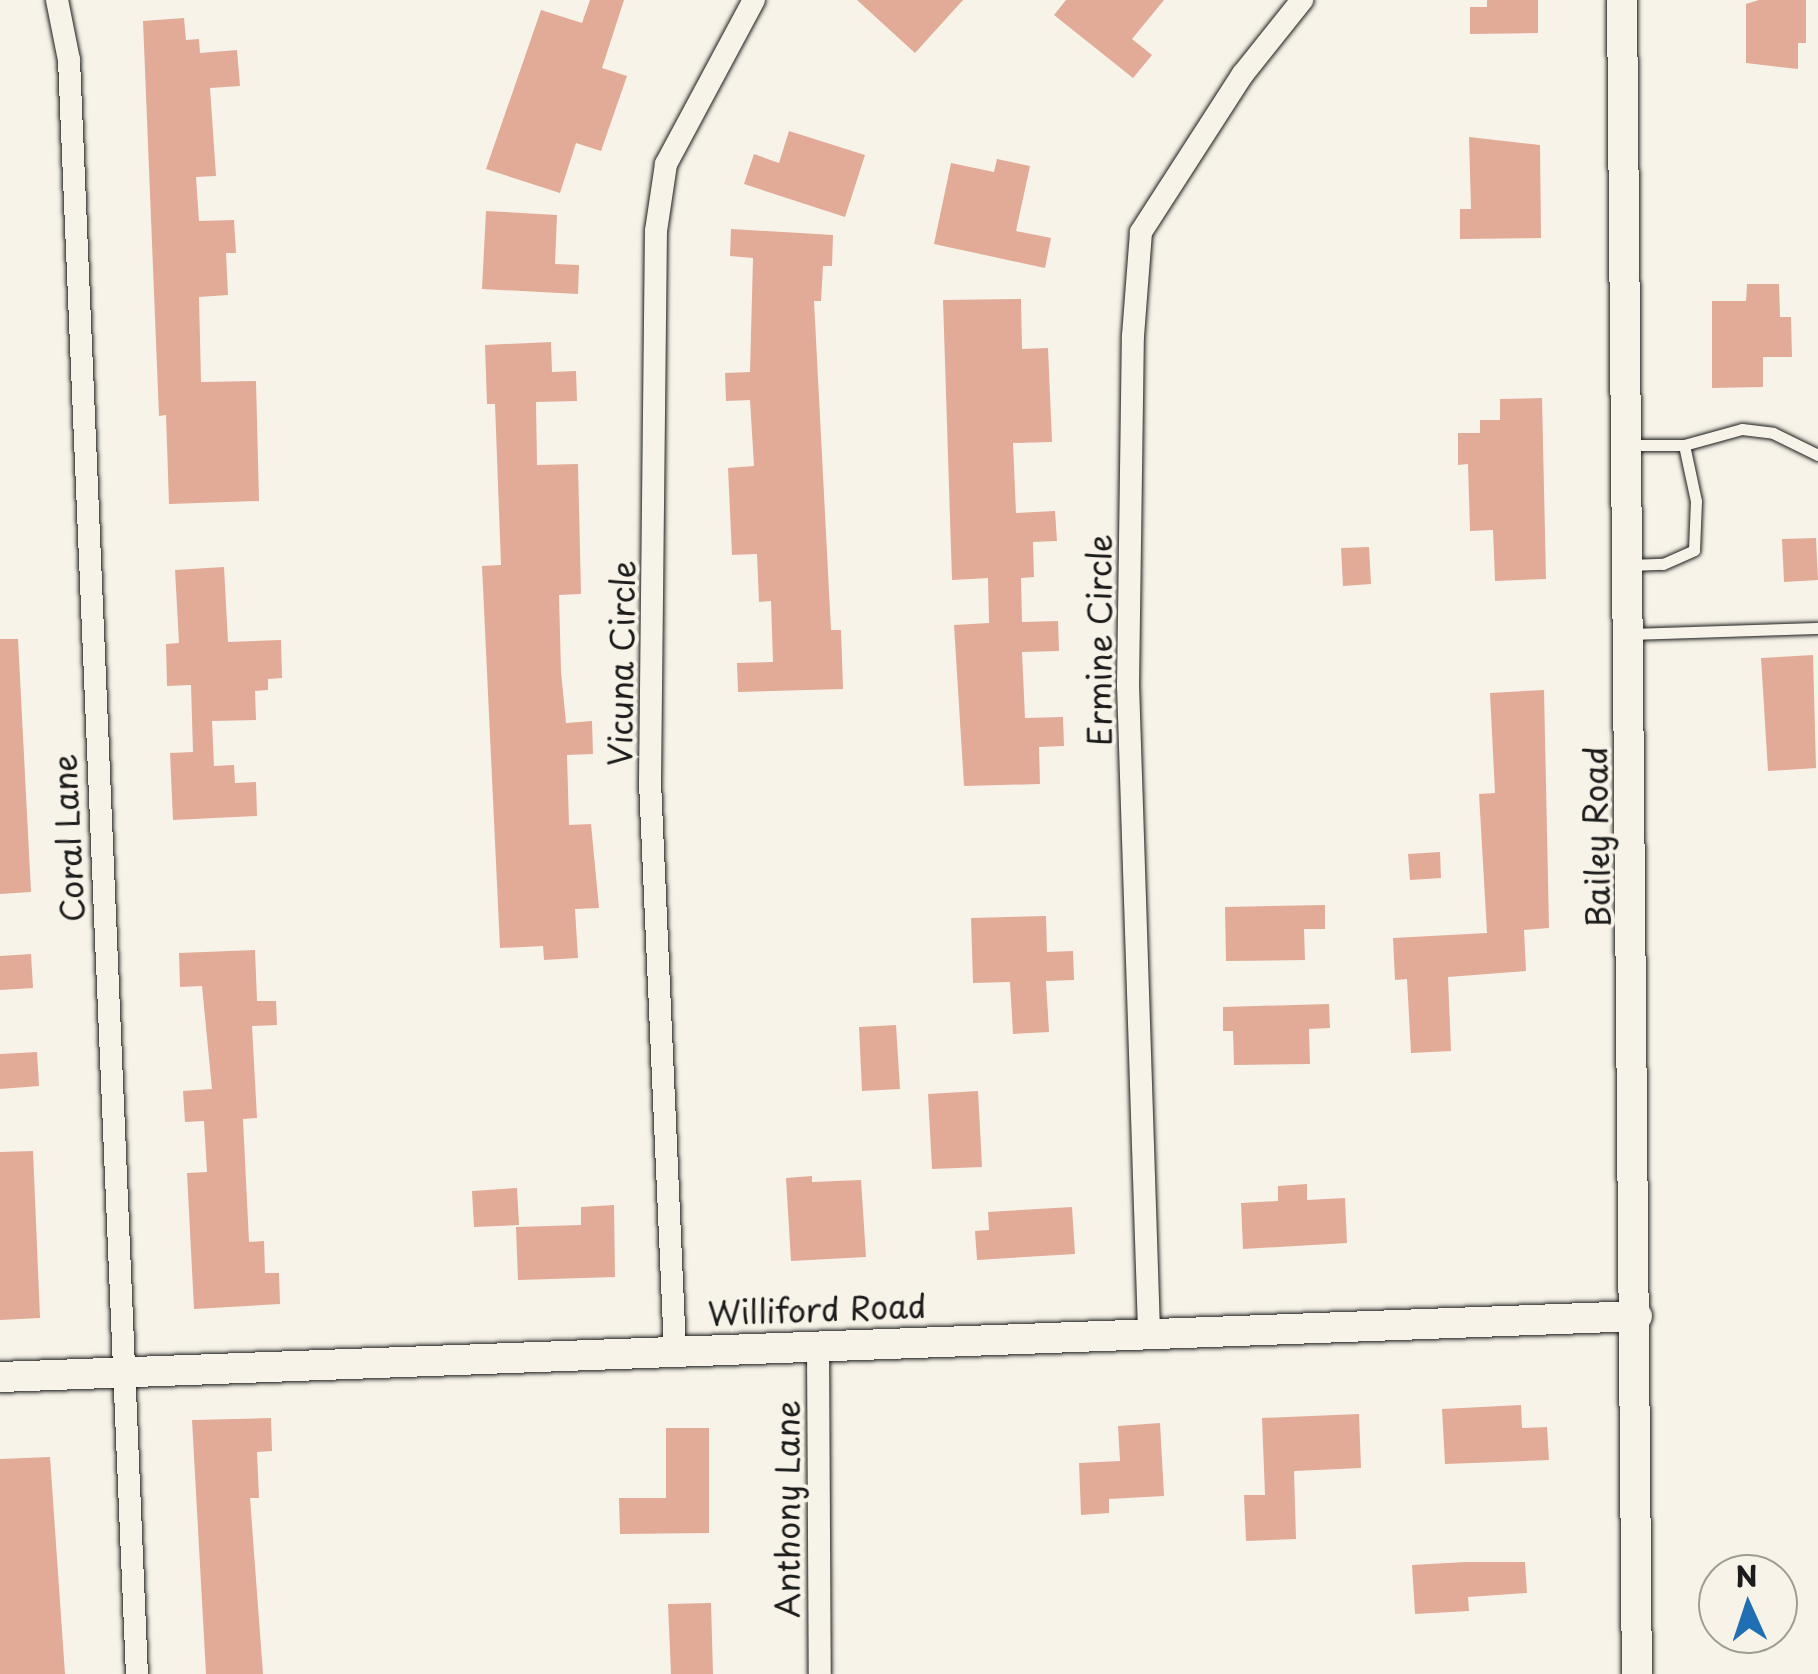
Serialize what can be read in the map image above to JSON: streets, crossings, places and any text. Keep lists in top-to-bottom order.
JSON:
{
  "streets": {
    "street": [
      "Ermine Circle",
      "Vicuna Circle",
      "Bailey Road",
      "Coral Lane",
      "Williford Road",
      "Anthony Lane"
    ]
  },
  "crossings": [
    ["Ermine Circle", "Williford Road"],
    ["Vicuna Circle", "Williford Road"],
    ["Bailey Road", "Williford Road"],
    ["Coral Lane", "Williford Road"],
    ["Williford Road", "Anthony Lane"]
  ],
  "north": "top"
}
